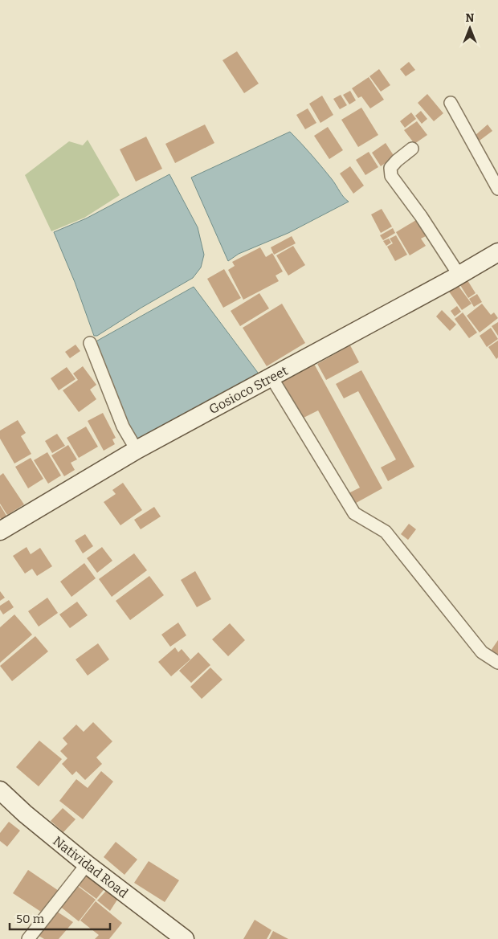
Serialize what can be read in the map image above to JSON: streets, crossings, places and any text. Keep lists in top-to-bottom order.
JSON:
{
  "streets": {
    "street": ["Gosioco Street", "Natividad Road"]
  },
  "scale_bar": "50 m",
  "north": "top"
}
